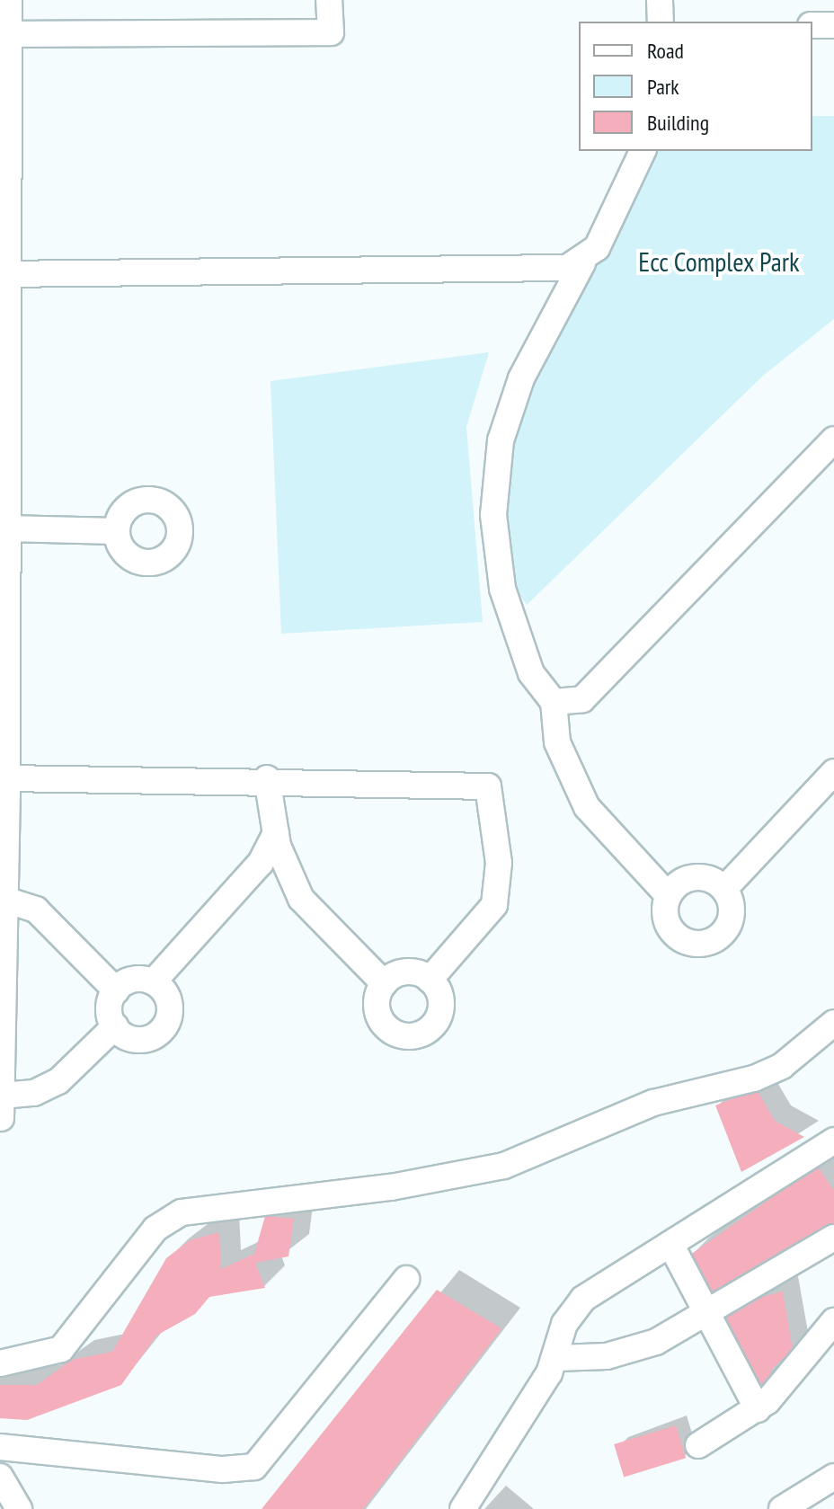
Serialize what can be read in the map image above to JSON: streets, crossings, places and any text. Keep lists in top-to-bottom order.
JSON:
{
  "parks": ["Ecc Complex Park"],
  "legend": ["Road", "Park", "Building"]
}
